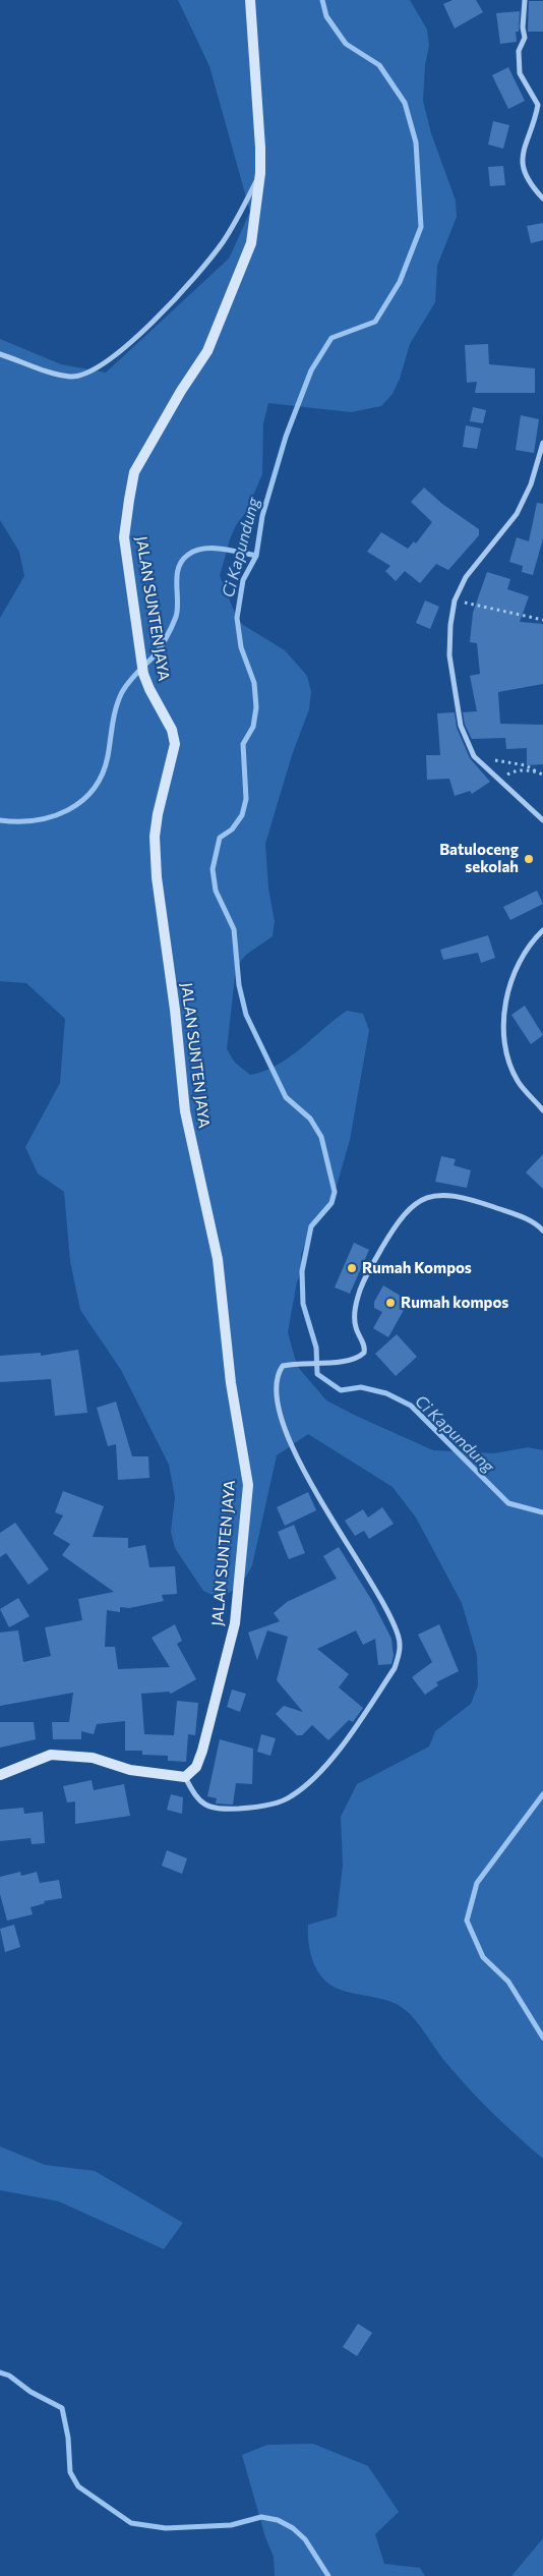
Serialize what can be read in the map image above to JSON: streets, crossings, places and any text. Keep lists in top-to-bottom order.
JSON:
{
  "streets": {
    "main road": ["JALAN SUNTEN JAYA"]
  },
  "water": ["Ci Kapundung"],
  "places": ["Batuloceng sekolah", "Rumah Kompos", "Rumah kompos"]
}
